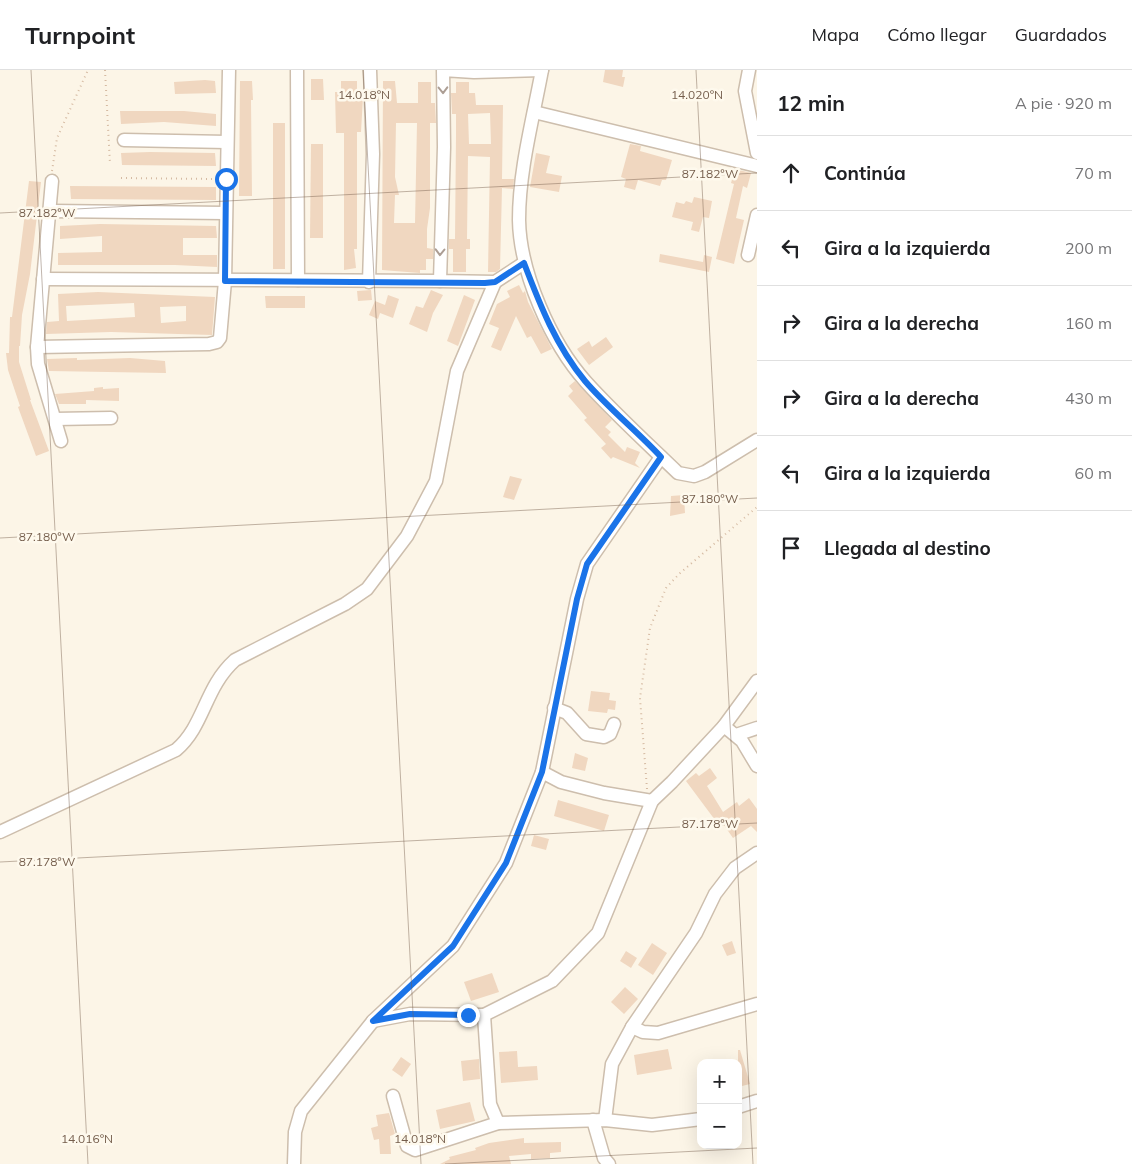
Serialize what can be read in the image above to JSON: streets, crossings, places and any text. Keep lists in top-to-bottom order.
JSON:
{
  "page": {
    "header": "Turnpoint",
    "nav": ["Mapa", "Cómo llegar", "Guardados"],
    "heading": ["12 min", "A pie · 920 m"],
    "list": [
      ["Continúa", "70 m"],
      ["Gira a la izquierda", "200 m"],
      ["Gira a la derecha", "160 m"],
      ["Gira a la derecha", "430 m"],
      ["Gira a la izquierda", "60 m"],
      "Llegada al destino"
    ],
    "map_buttons": ["+", "−"]
  },
  "coordinates": [
    "14.018°N",
    "14.020°N",
    "87.182°W",
    "87.180°W",
    "87.178°W",
    "14.016°N"
  ]
}
